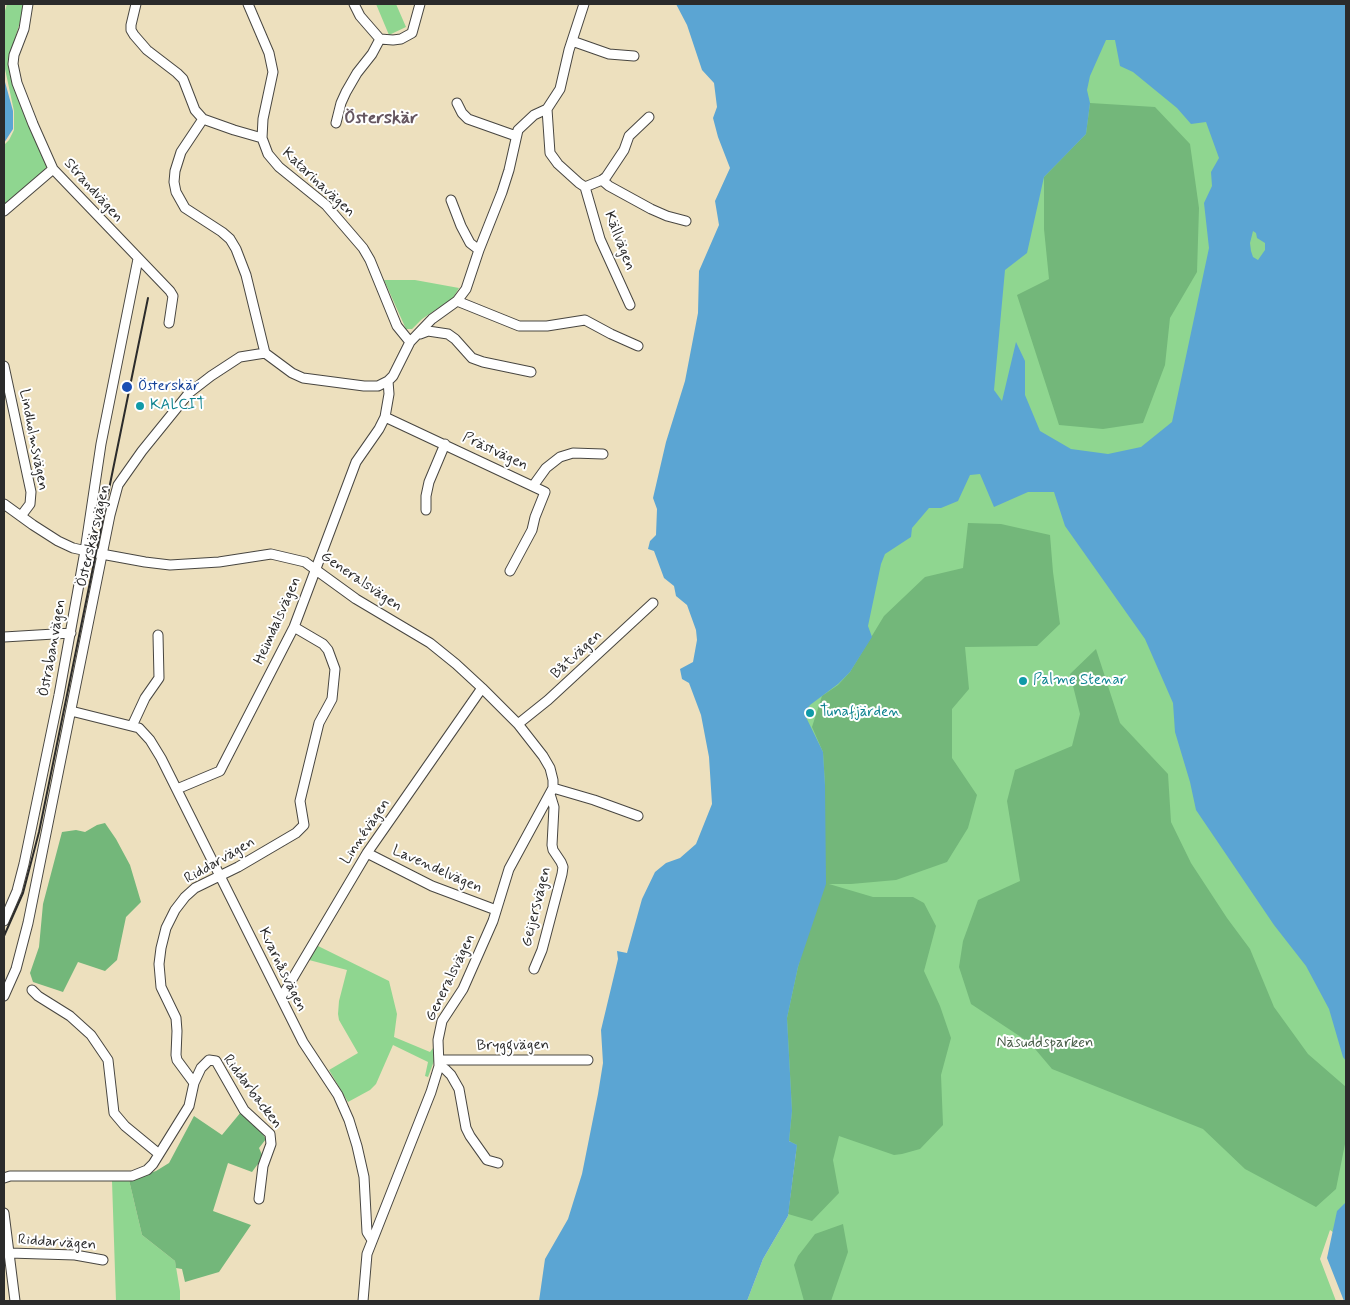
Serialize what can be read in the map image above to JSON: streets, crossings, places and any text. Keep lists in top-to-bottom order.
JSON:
{
  "streets": {
    "street": [
      "Katarinavägen",
      "Strandvägen",
      "Källvägen",
      "Lindholmsvägen",
      "Prästvägen",
      "Österskärsvägen",
      "Generalsvägen",
      "Heimdalsvägen",
      "Östrabanvägen",
      "Båtvägen",
      "Linnévägen",
      "Riddarvägen",
      "Lavendelvägen",
      "Geijersvägen",
      "Kvarnåsvägen",
      "Bryggvägen",
      "Riddarbacken"
    ]
  },
  "crossings": [
    ["Strandvägen", "Östrabanvägen"],
    ["Lindholmsvägen", "Generalsvägen"],
    ["Prästvägen", "Heimdalsvägen"],
    ["Österskärsvägen", "Generalsvägen"],
    ["Österskärsvägen", "Kvarnåsvägen"],
    ["Generalsvägen", "Heimdalsvägen"],
    ["Generalsvägen", "Östrabanvägen"],
    ["Generalsvägen", "Båtvägen"],
    ["Generalsvägen", "Linnévägen"],
    ["Generalsvägen", "Lavendelvägen"],
    ["Generalsvägen", "Geijersvägen"],
    ["Generalsvägen", "Kvarnåsvägen"],
    ["Generalsvägen", "Bryggvägen"],
    ["Heimdalsvägen", "Riddarvägen"],
    ["Heimdalsvägen", "Kvarnåsvägen"],
    ["Linnévägen", "Lavendelvägen"],
    ["Linnévägen", "Kvarnåsvägen"],
    ["Riddarvägen", "Kvarnåsvägen"],
    ["Riddarvägen", "Riddarbacken"]
  ],
  "districts": ["Österskär"],
  "parks": ["Näsuddsparken"],
  "places": [
    "Österskär",
    "KALCIT",
    "Palme Stenar",
    "Tunafjärden"
  ]
}
